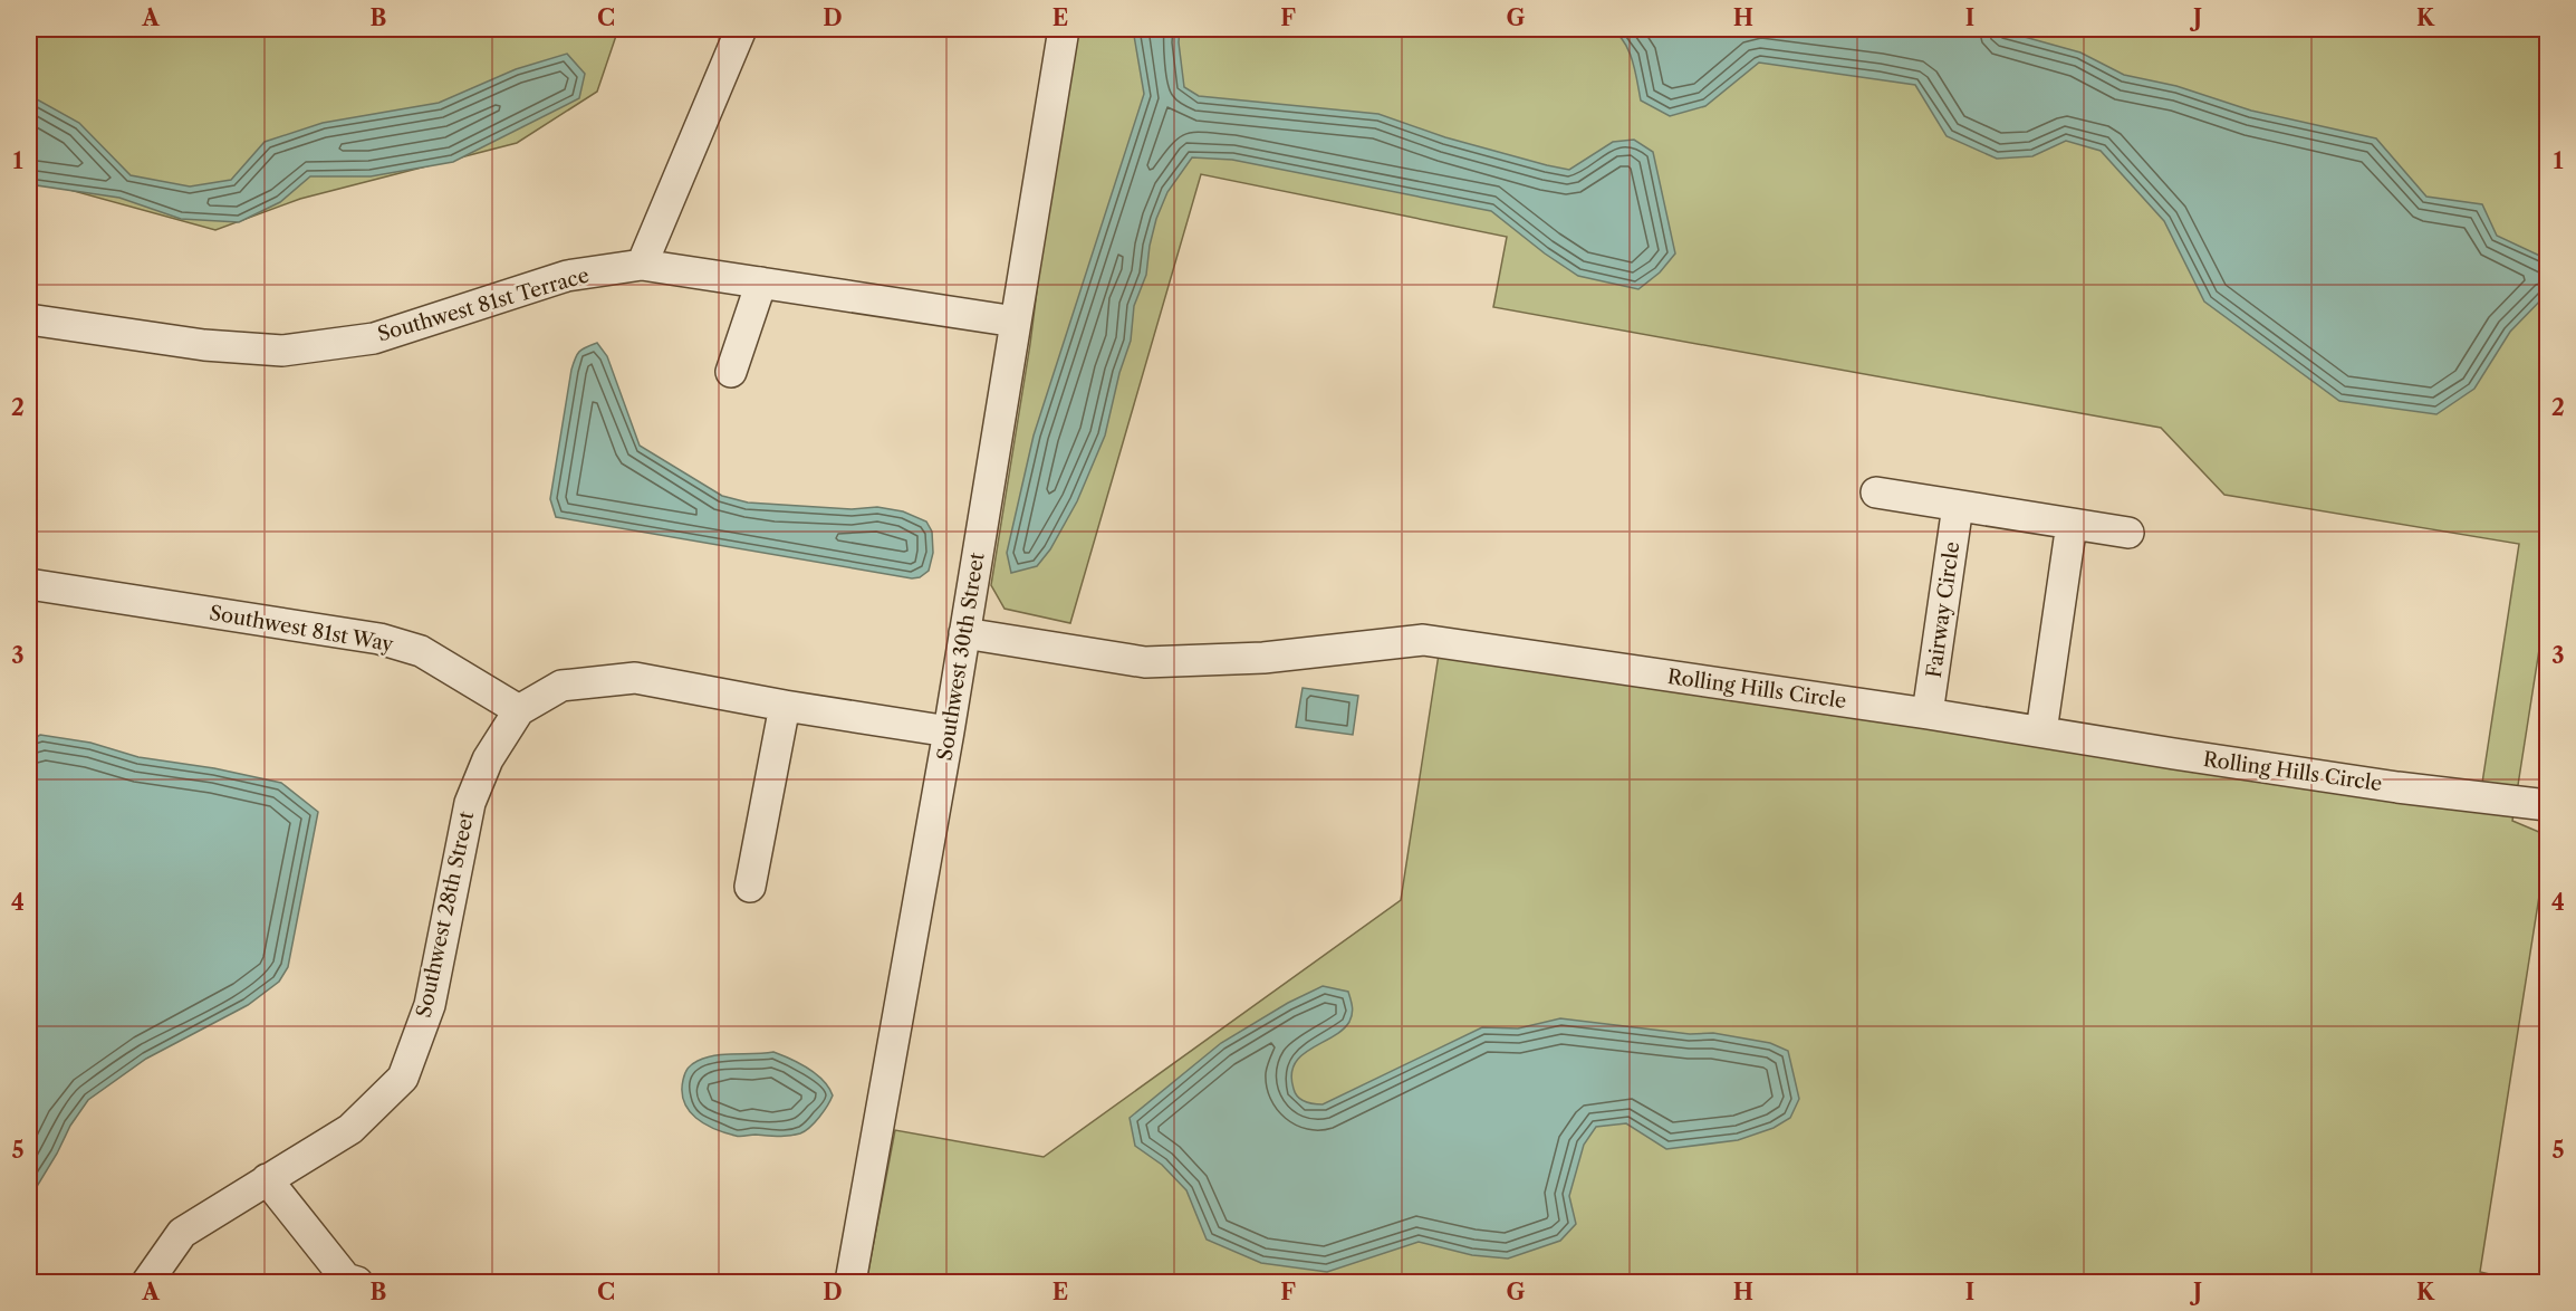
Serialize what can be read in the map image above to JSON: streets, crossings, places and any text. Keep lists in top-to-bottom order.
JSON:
{
  "streets": {
    "street": [
      "Southwest 81st Terrace",
      "Fairway Circle",
      "Southwest 81st Way",
      "Southwest 30th Street",
      "Rolling Hills Circle",
      "Southwest 28th Street"
    ]
  },
  "crossings": [
    ["Southwest 81st Terrace", "Southwest 30th Street"],
    ["Fairway Circle", "Rolling Hills Circle"],
    ["Southwest 81st Way", "Southwest 28th Street"],
    ["Southwest 30th Street", "Rolling Hills Circle"]
  ],
  "grid": {
    "columns": [
      "A",
      "B",
      "C",
      "D",
      "E",
      "F",
      "G",
      "H",
      "I",
      "J",
      "K"
    ],
    "rows": [
      "1",
      "2",
      "3",
      "4",
      "5"
    ]
  }
}
